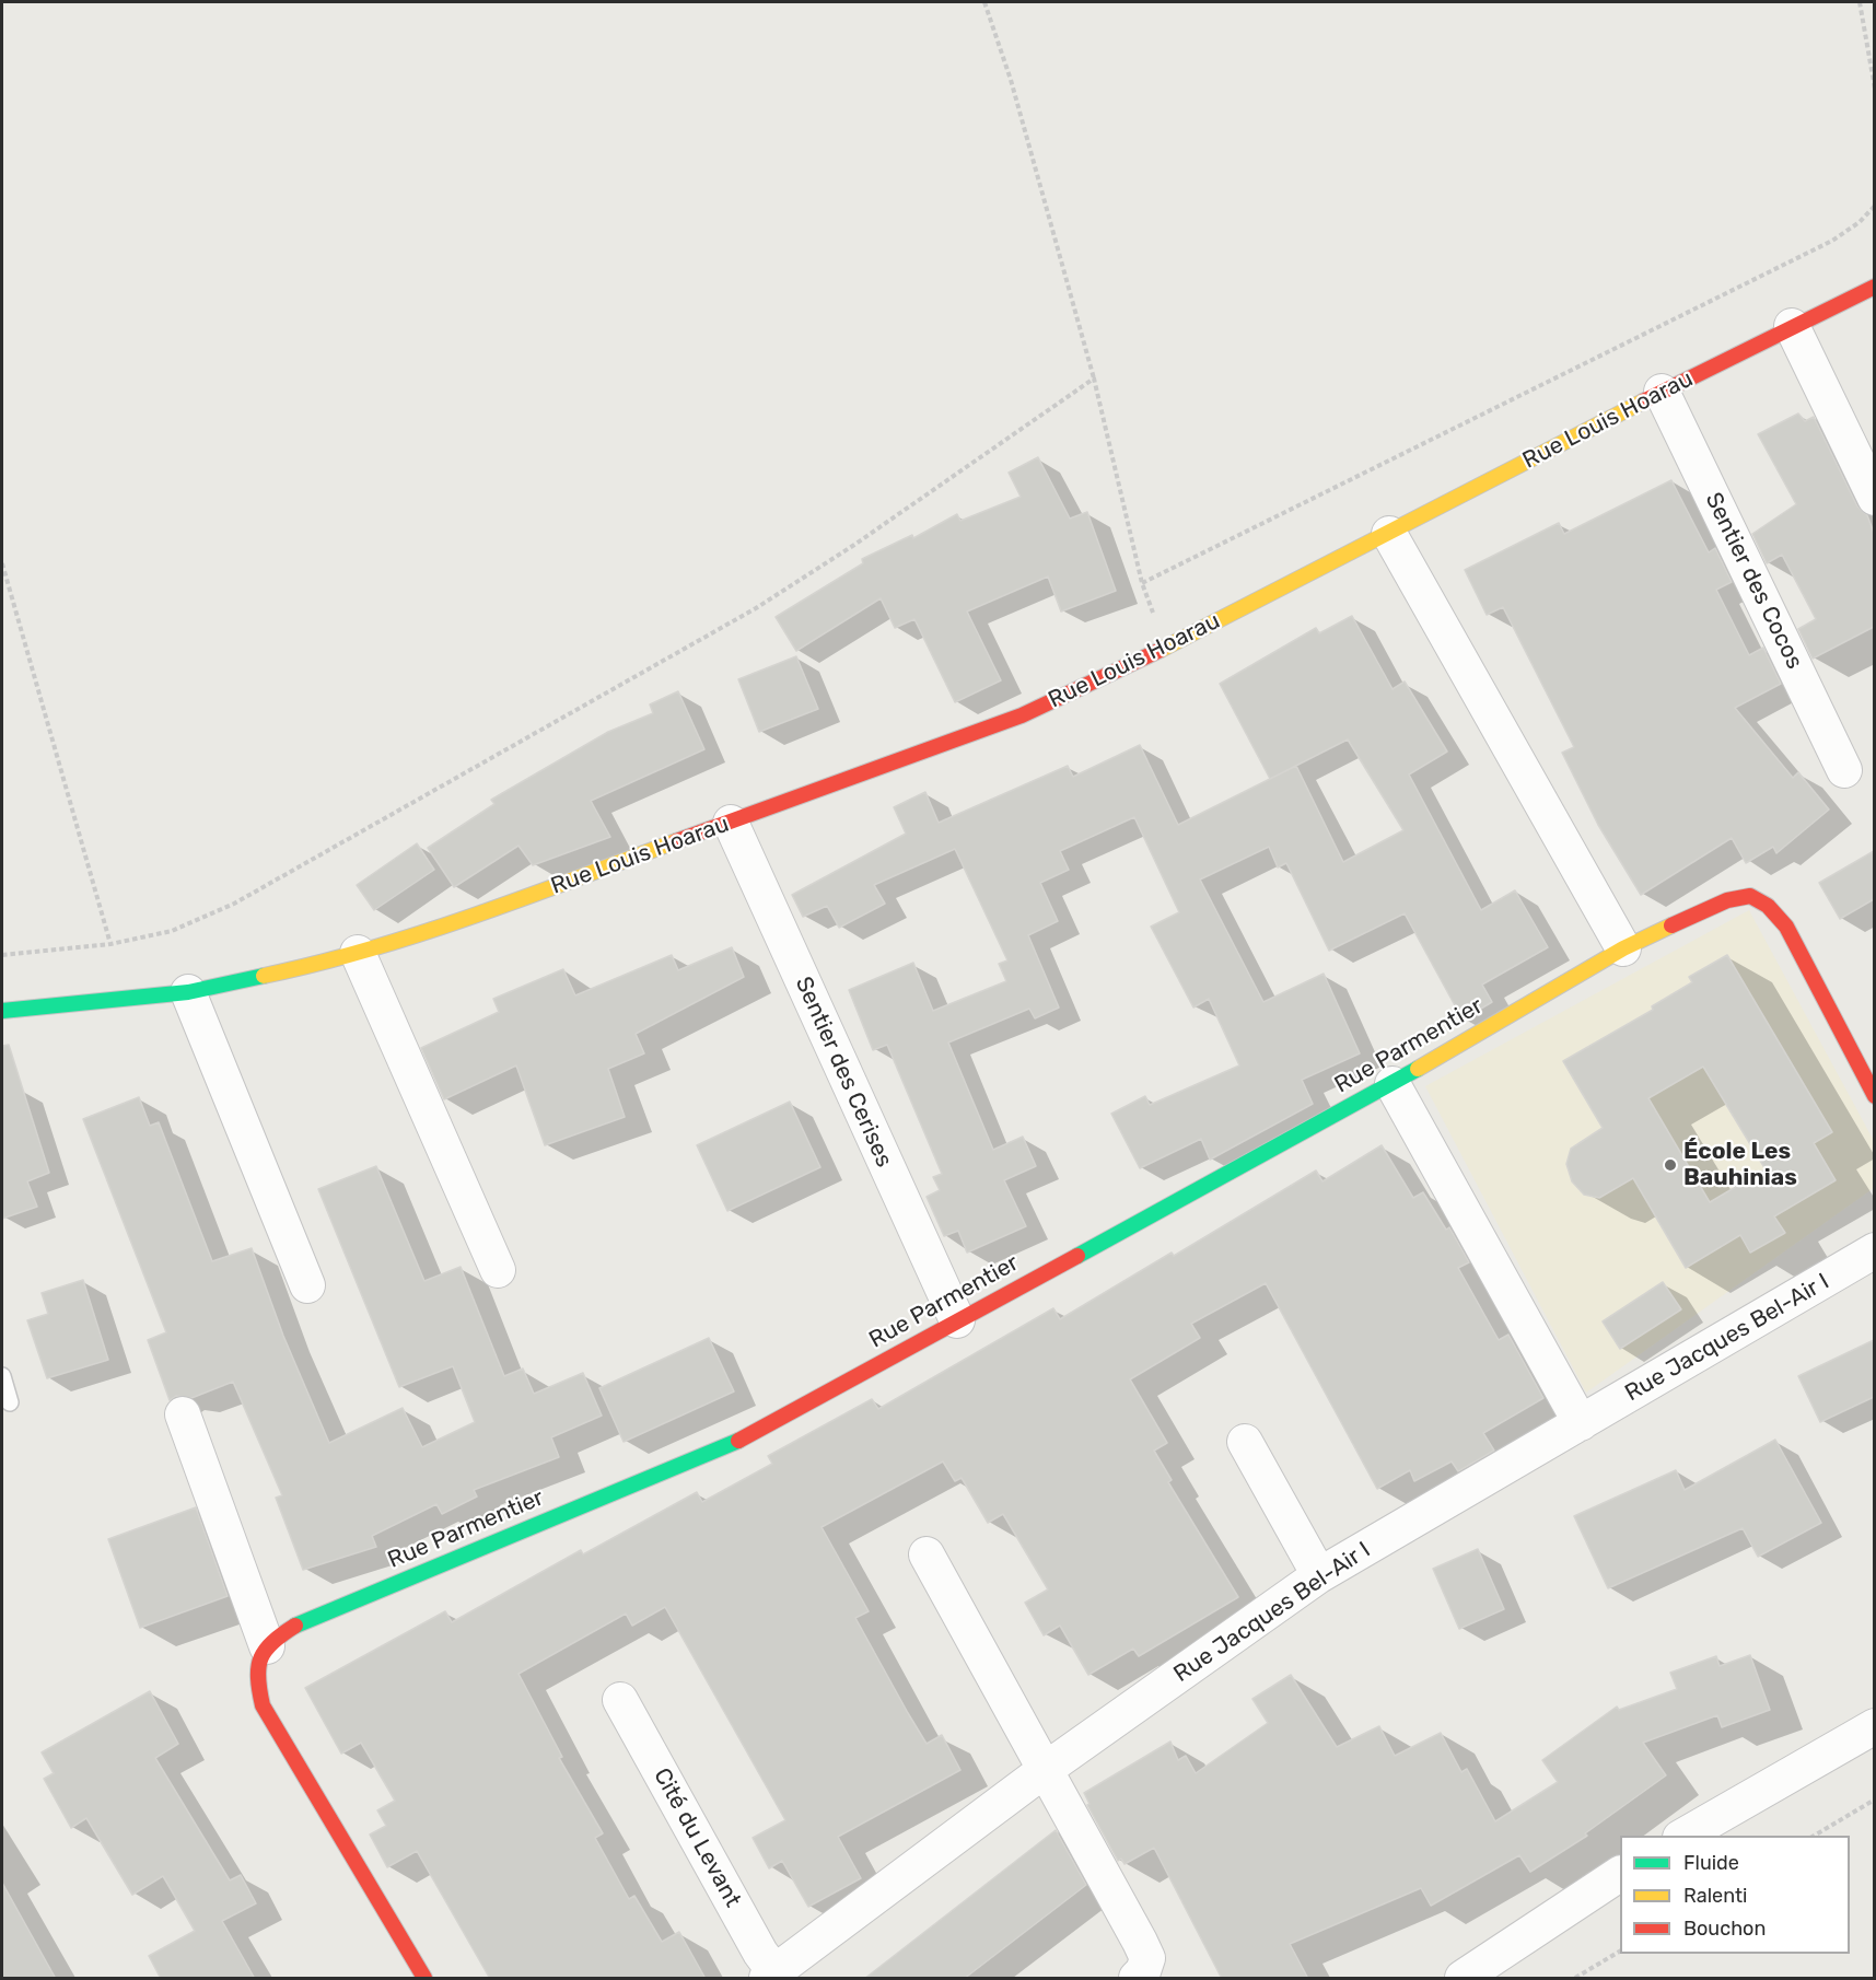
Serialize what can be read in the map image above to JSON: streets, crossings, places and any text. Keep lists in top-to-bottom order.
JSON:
{
  "streets": {
    "street": [
      "Rue Louis Hoarau",
      "Sentier des Cocos",
      "Rue Parmentier",
      "Sentier des Cerises",
      "Rue Jacques Bel-Air I",
      "Cité du Levant"
    ]
  },
  "crossings": [
    ["Rue Louis Hoarau", "Sentier des Cocos"],
    ["Rue Louis Hoarau", "Sentier des Cerises"],
    ["Rue Parmentier", "Sentier des Cerises"],
    ["Rue Jacques Bel-Air I", "Cité du Levant"]
  ],
  "places": ["École Les Bauhinias"],
  "legend": ["Fluide", "Ralenti", "Bouchon"]
}
